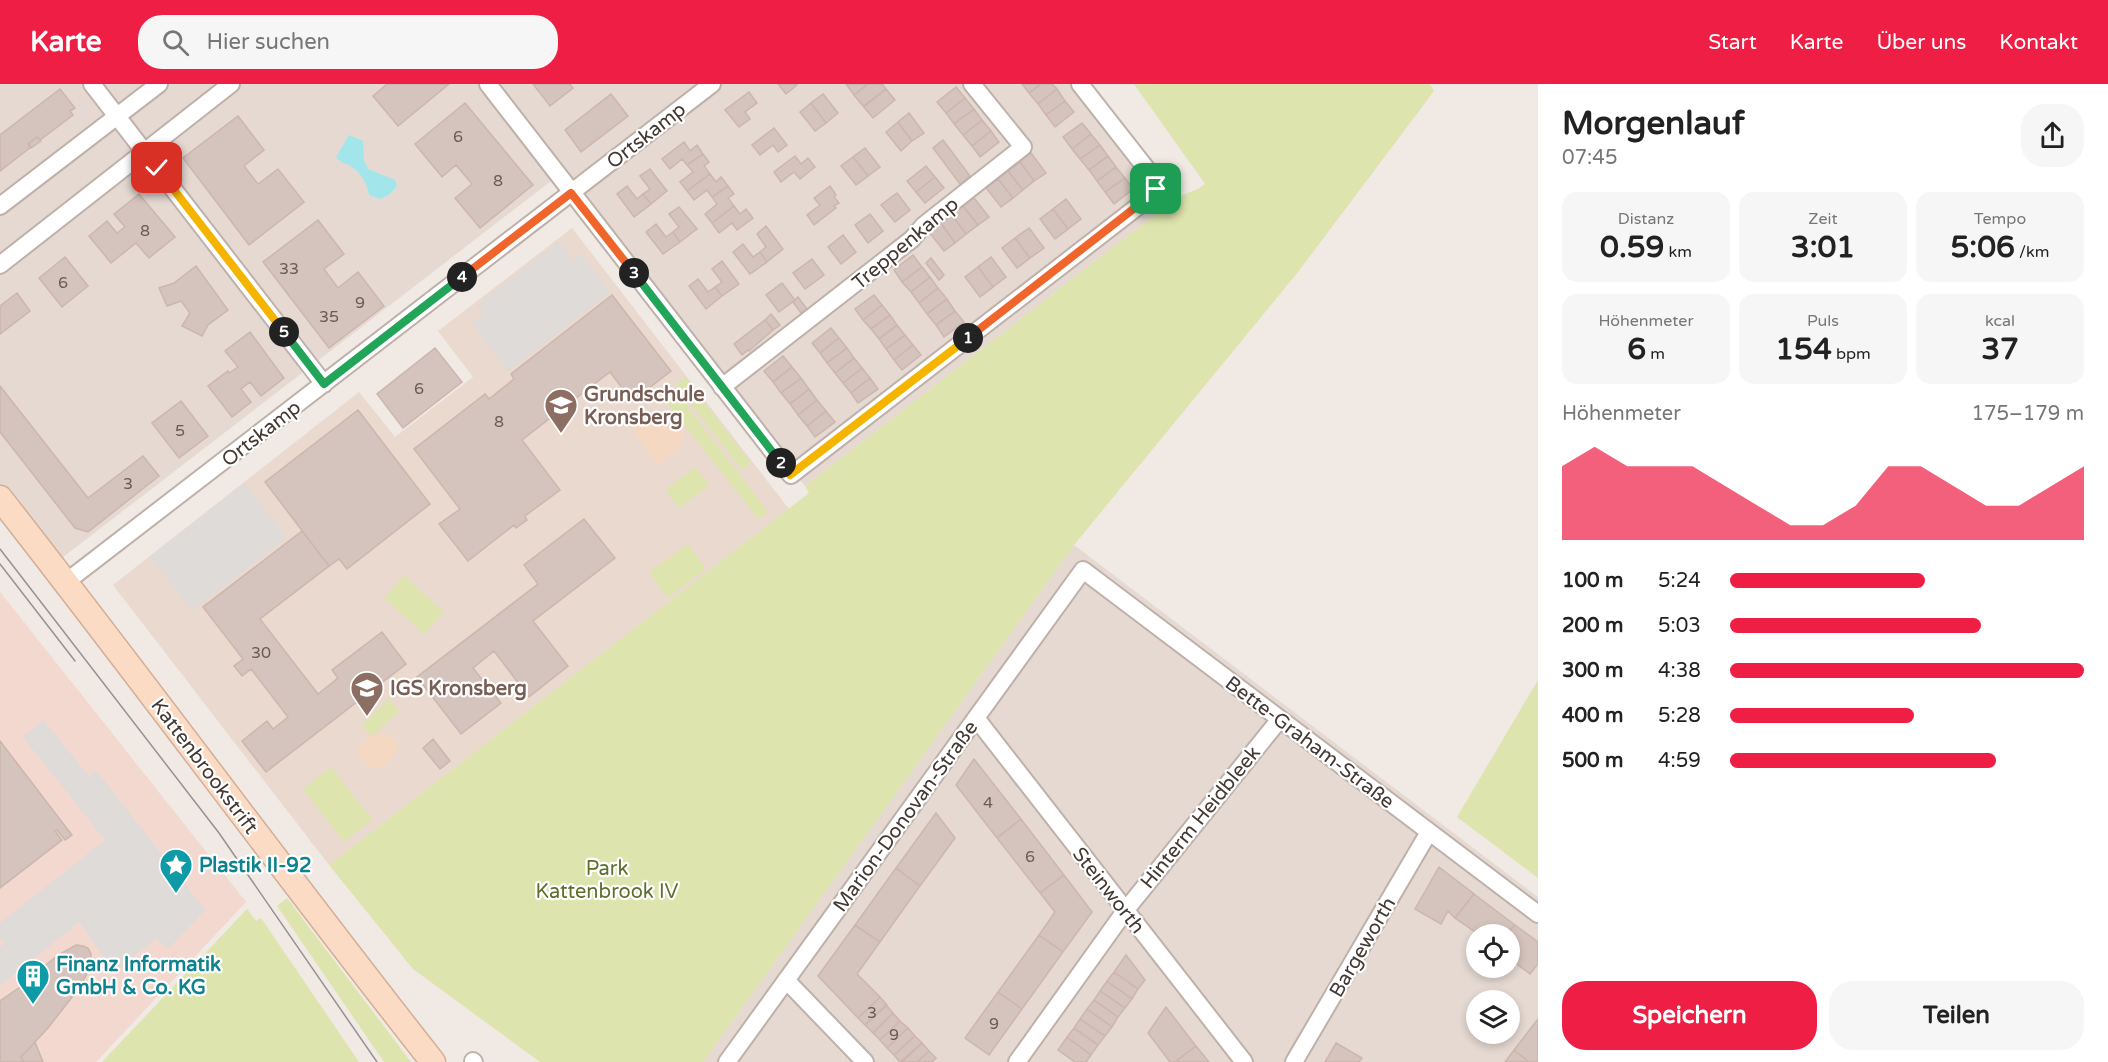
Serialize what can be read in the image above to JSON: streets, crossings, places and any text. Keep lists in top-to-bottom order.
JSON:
{
  "streets": {
    "main road": ["Kattenbrookstrift"],
    "street": [
      "Ortskamp",
      "Treppenkamp",
      "Bette-Graham-Straße",
      "Marion-Donovan-Straße",
      "Hinterm Heidbleek",
      "Steinworth",
      "Bargeworth"
    ]
  },
  "crossings": [
    ["Ortskamp", "Kattenbrookstrift"],
    ["Bette-Graham-Straße", "Marion-Donovan-Straße"],
    ["Bette-Graham-Straße", "Hinterm Heidbleek"],
    ["Bette-Graham-Straße", "Bargeworth"],
    ["Marion-Donovan-Straße", "Steinworth"],
    ["Hinterm Heidbleek", "Steinworth"]
  ],
  "parks": ["Park Kattenbrook IV"],
  "places": {
    "school or university": ["Grundschule Kronsberg", "IGS Kronsberg"],
    "place": ["Plastik II-92"],
    "building": ["Finanz Informatik GmbH & Co. KG"]
  },
  "house_numbers": [
    "6",
    "8",
    "8",
    "33",
    "6",
    "9",
    "35",
    "6",
    "8",
    "5",
    "3",
    "30",
    "4",
    "6",
    "3",
    "9",
    "9"
  ],
  "page": {
    "header": "Karte",
    "search": "Hier suchen",
    "nav": [
      "Start",
      "Karte",
      "Über uns",
      "Kontakt"
    ],
    "heading": ["Morgenlauf", "07:45"],
    "stats": [
      ["Distanz", "0.59 km"],
      ["Zeit", "3:01"],
      ["Tempo", "5:06 /km"],
      ["Höhenmeter", "6 m"],
      ["Puls", "154 bpm"],
      ["kcal", "37"]
    ],
    "pins": [
      "3",
      "4",
      "5",
      "1",
      "2"
    ],
    "chart": ["Höhenmeter", "175–179 m"],
    "list": [
      {
        "name": "100 m",
        "note": "5:24"
      },
      {
        "name": "200 m",
        "note": "5:03"
      },
      {
        "name": "300 m",
        "note": "4:38"
      },
      {
        "name": "400 m",
        "note": "5:28"
      },
      {
        "name": "500 m",
        "note": "4:59"
      }
    ],
    "buttons": ["Speichern", "Teilen"]
  }
}
